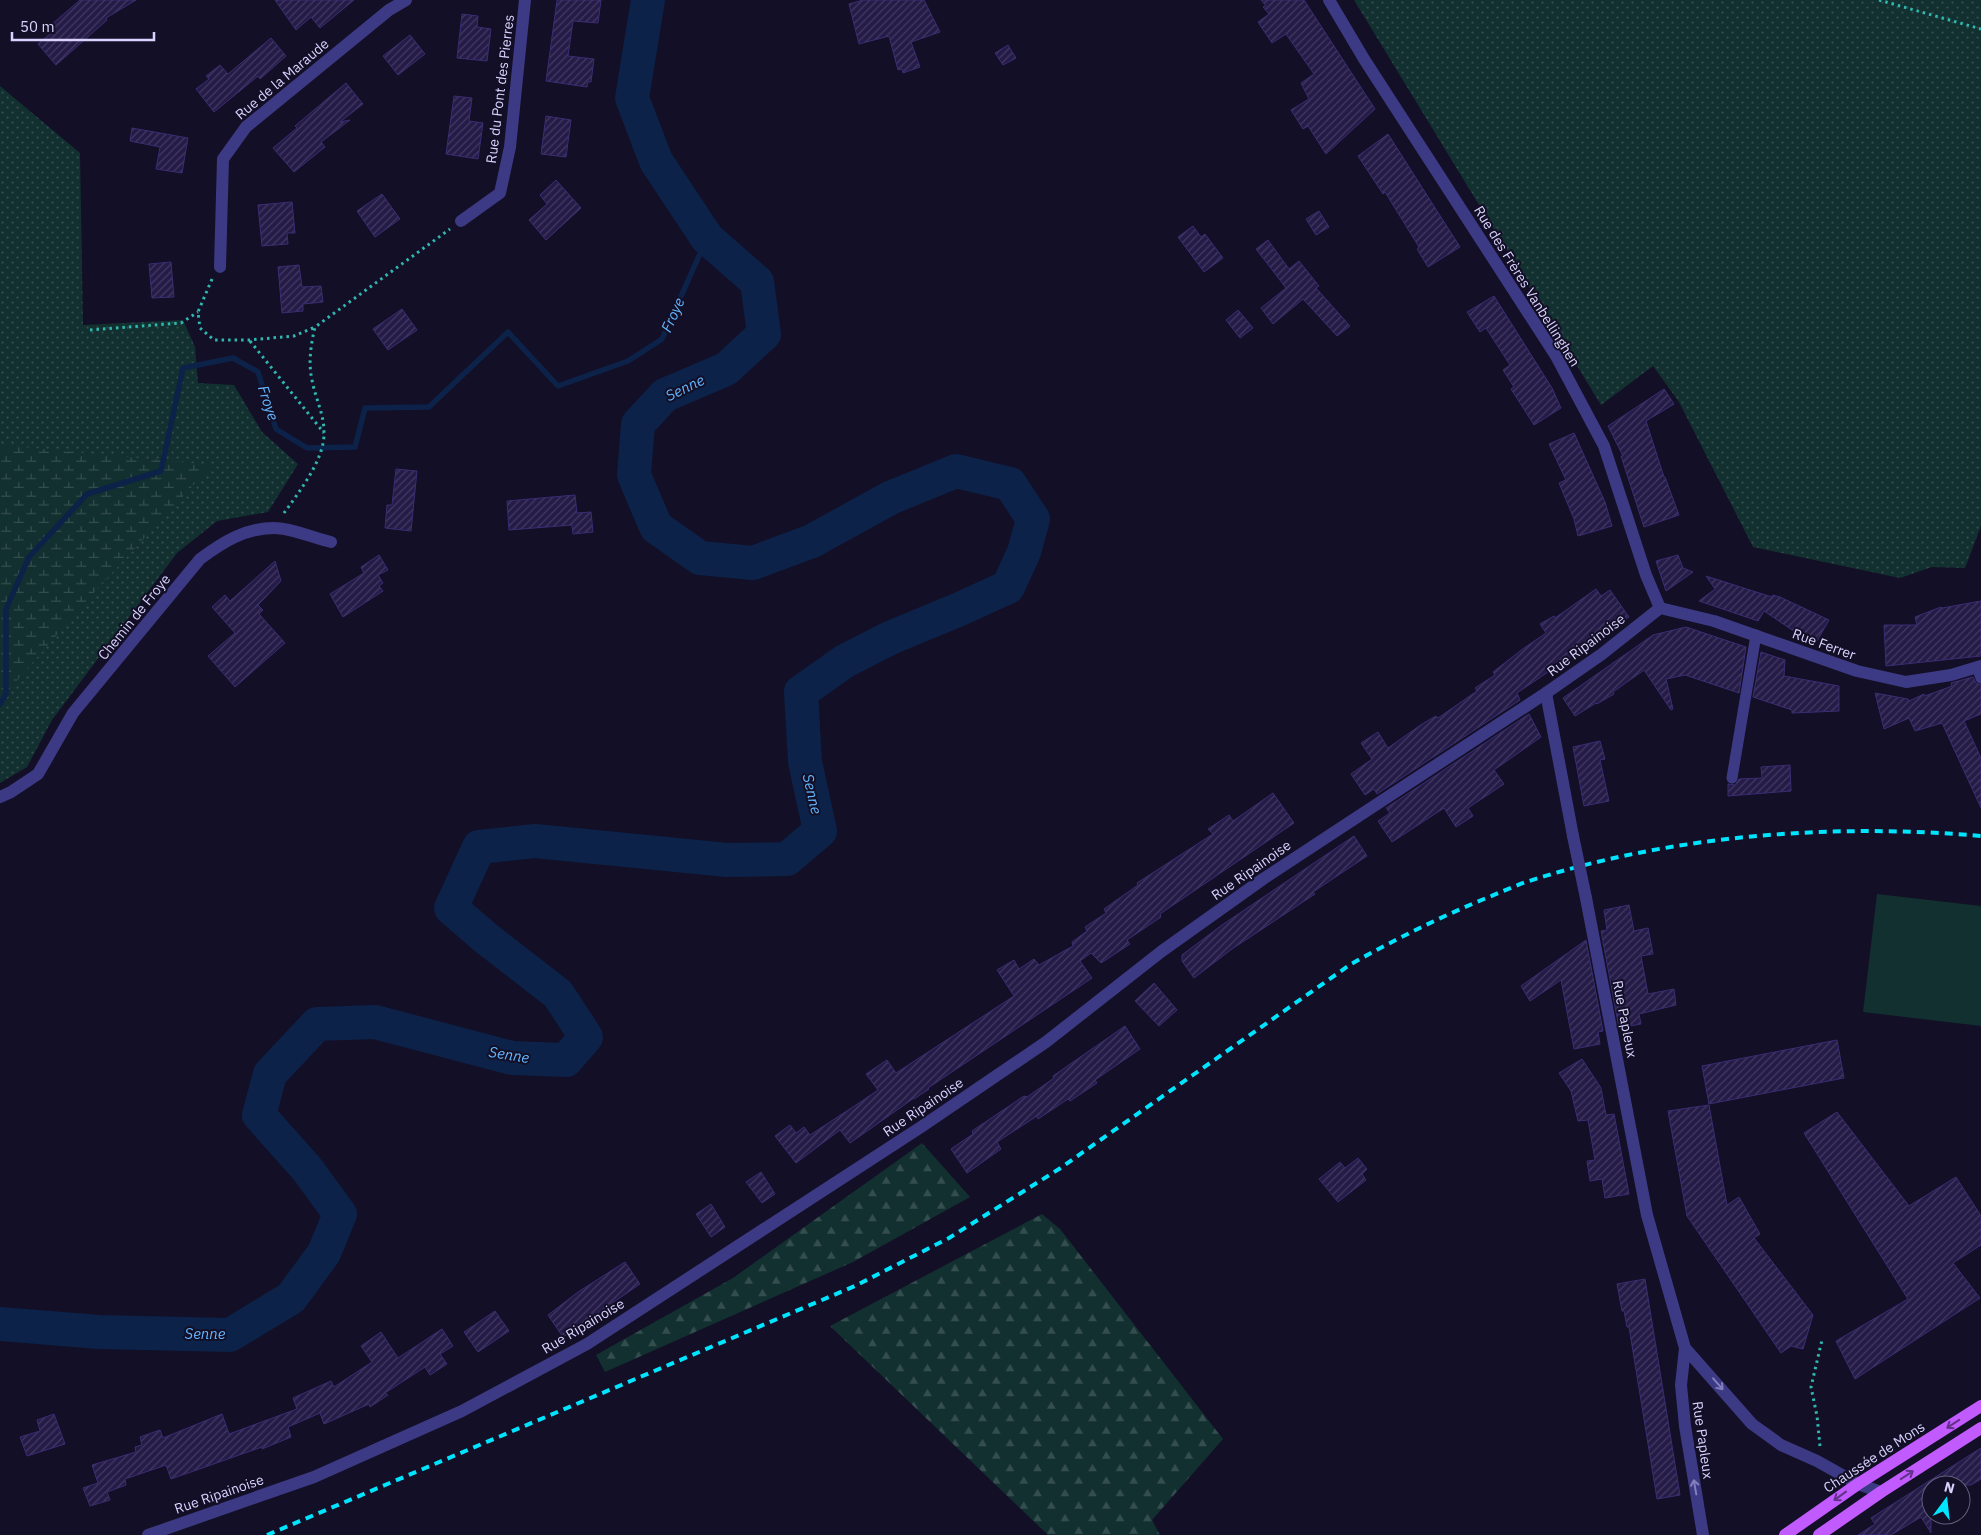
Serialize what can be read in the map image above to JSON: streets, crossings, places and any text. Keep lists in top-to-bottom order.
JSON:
{
  "streets": {
    "main road": ["Chaussée de Mons"],
    "street": [
      "Rue de la Maraude",
      "Rue du Pont des Pierres",
      "Rue des Frères Vanbellinghen",
      "Chemin de Froye",
      "Rue Ferrer",
      "Rue Ripainoise",
      "Rue Papleux"
    ]
  },
  "crossings": [
    ["Rue des Frères Vanbellinghen", "Rue Ferrer"],
    ["Rue des Frères Vanbellinghen", "Rue Ripainoise"],
    ["Rue Ferrer", "Rue Ripainoise"],
    ["Rue Ripainoise", "Rue Papleux"],
    ["Rue Papleux", "Chaussée de Mons"]
  ],
  "water": ["Froye", "Senne"],
  "scale_bar": "50 m",
  "north": "top"
}
